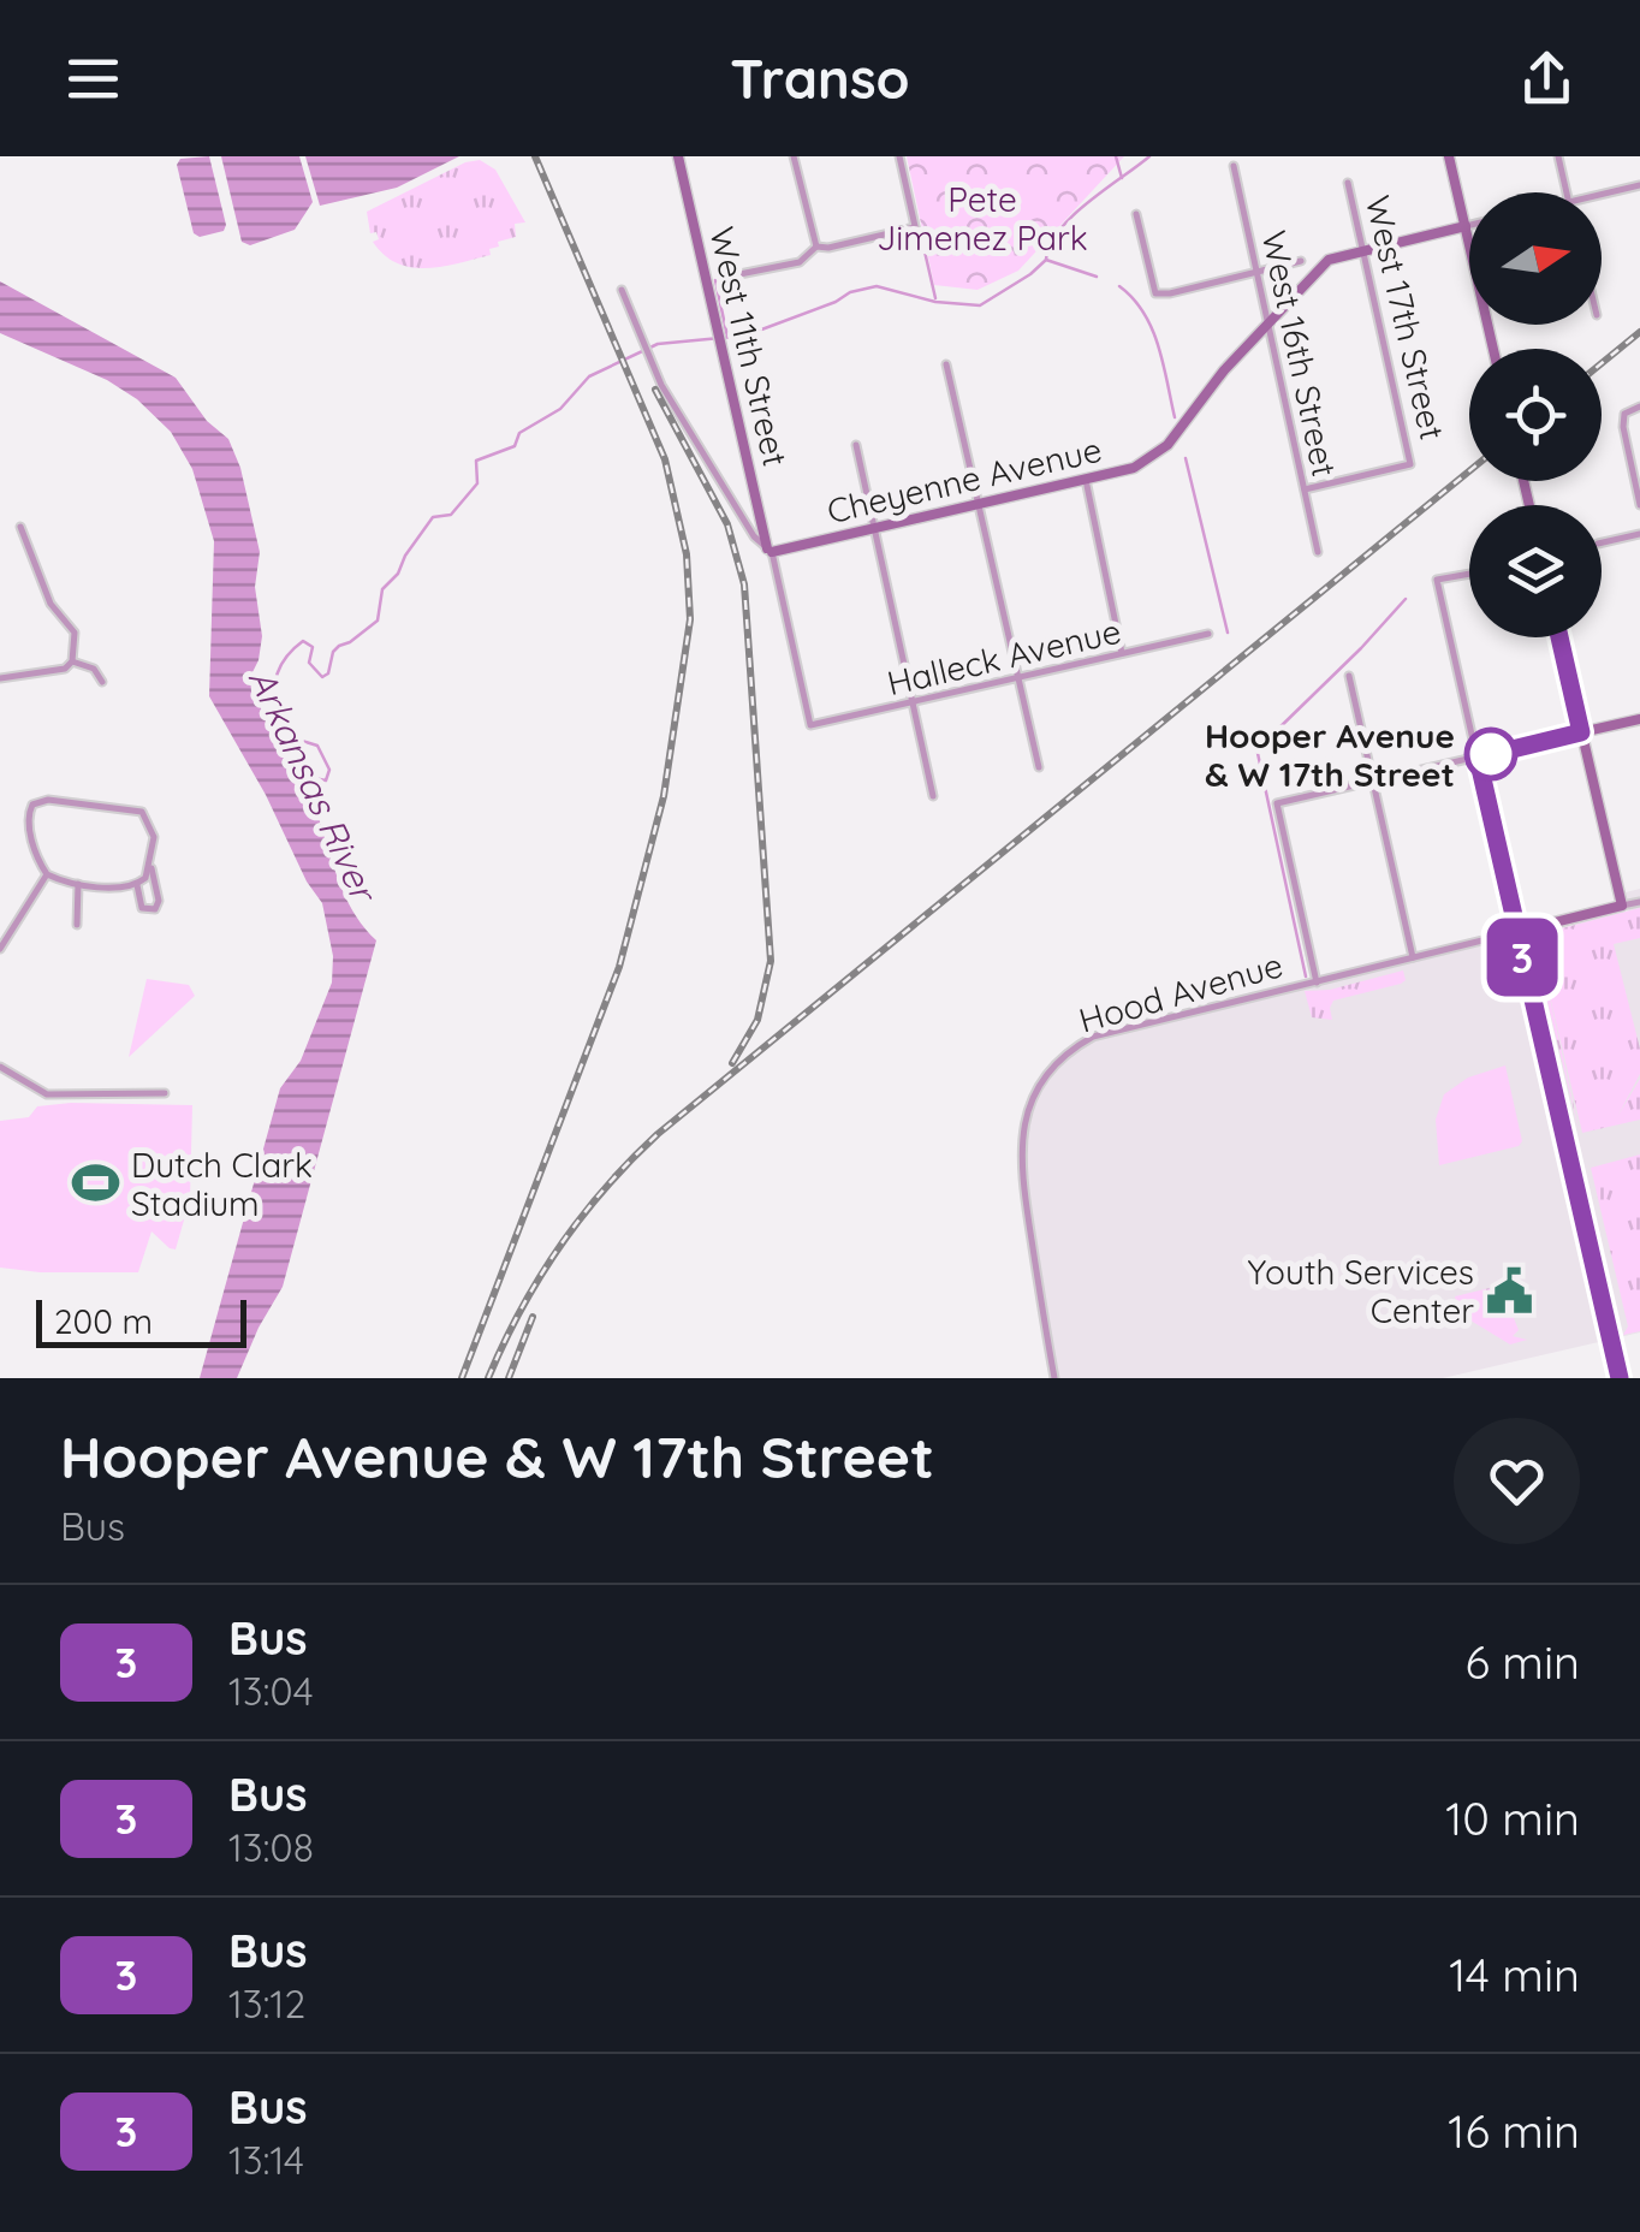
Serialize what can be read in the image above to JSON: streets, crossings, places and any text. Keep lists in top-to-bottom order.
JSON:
{
  "streets": {
    "street": [
      "West 17th Street",
      "West 11th Street",
      "West 16th Street",
      "Cheyenne Avenue",
      "Halleck Avenue",
      "Hood Avenue"
    ]
  },
  "crossings": [
    ["West 17th Street", "West 16th Street"],
    ["West 17th Street", "Cheyenne Avenue"],
    ["West 11th Street", "Cheyenne Avenue"],
    ["West 11th Street", "Halleck Avenue"],
    ["West 16th Street", "Cheyenne Avenue"]
  ],
  "water": ["Arkansas River"],
  "parks": ["Pete Jimenez Park"],
  "places": {
    "other": ["Hooper Avenue & W 17th Street"],
    "sports": ["Dutch Clark Stadium"],
    "public building": ["Youth Services Center"]
  },
  "lines": ["bus line 3"],
  "scale_bar": "200 m",
  "north": "right",
  "page": {
    "header": "Transo",
    "on_map": "3",
    "scale": "200 m",
    "heading": ["Hooper Avenue & W 17th Street", "Bus"],
    "list": [
      {
        "mark": "3",
        "name": "Bus",
        "note": "13:04",
        "value": "6 min"
      },
      {
        "mark": "3",
        "name": "Bus",
        "note": "13:08",
        "value": "10 min"
      },
      {
        "mark": "3",
        "name": "Bus",
        "note": "13:12",
        "value": "14 min"
      },
      {
        "mark": "3",
        "name": "Bus",
        "note": "13:14",
        "value": "16 min"
      }
    ]
  }
}
